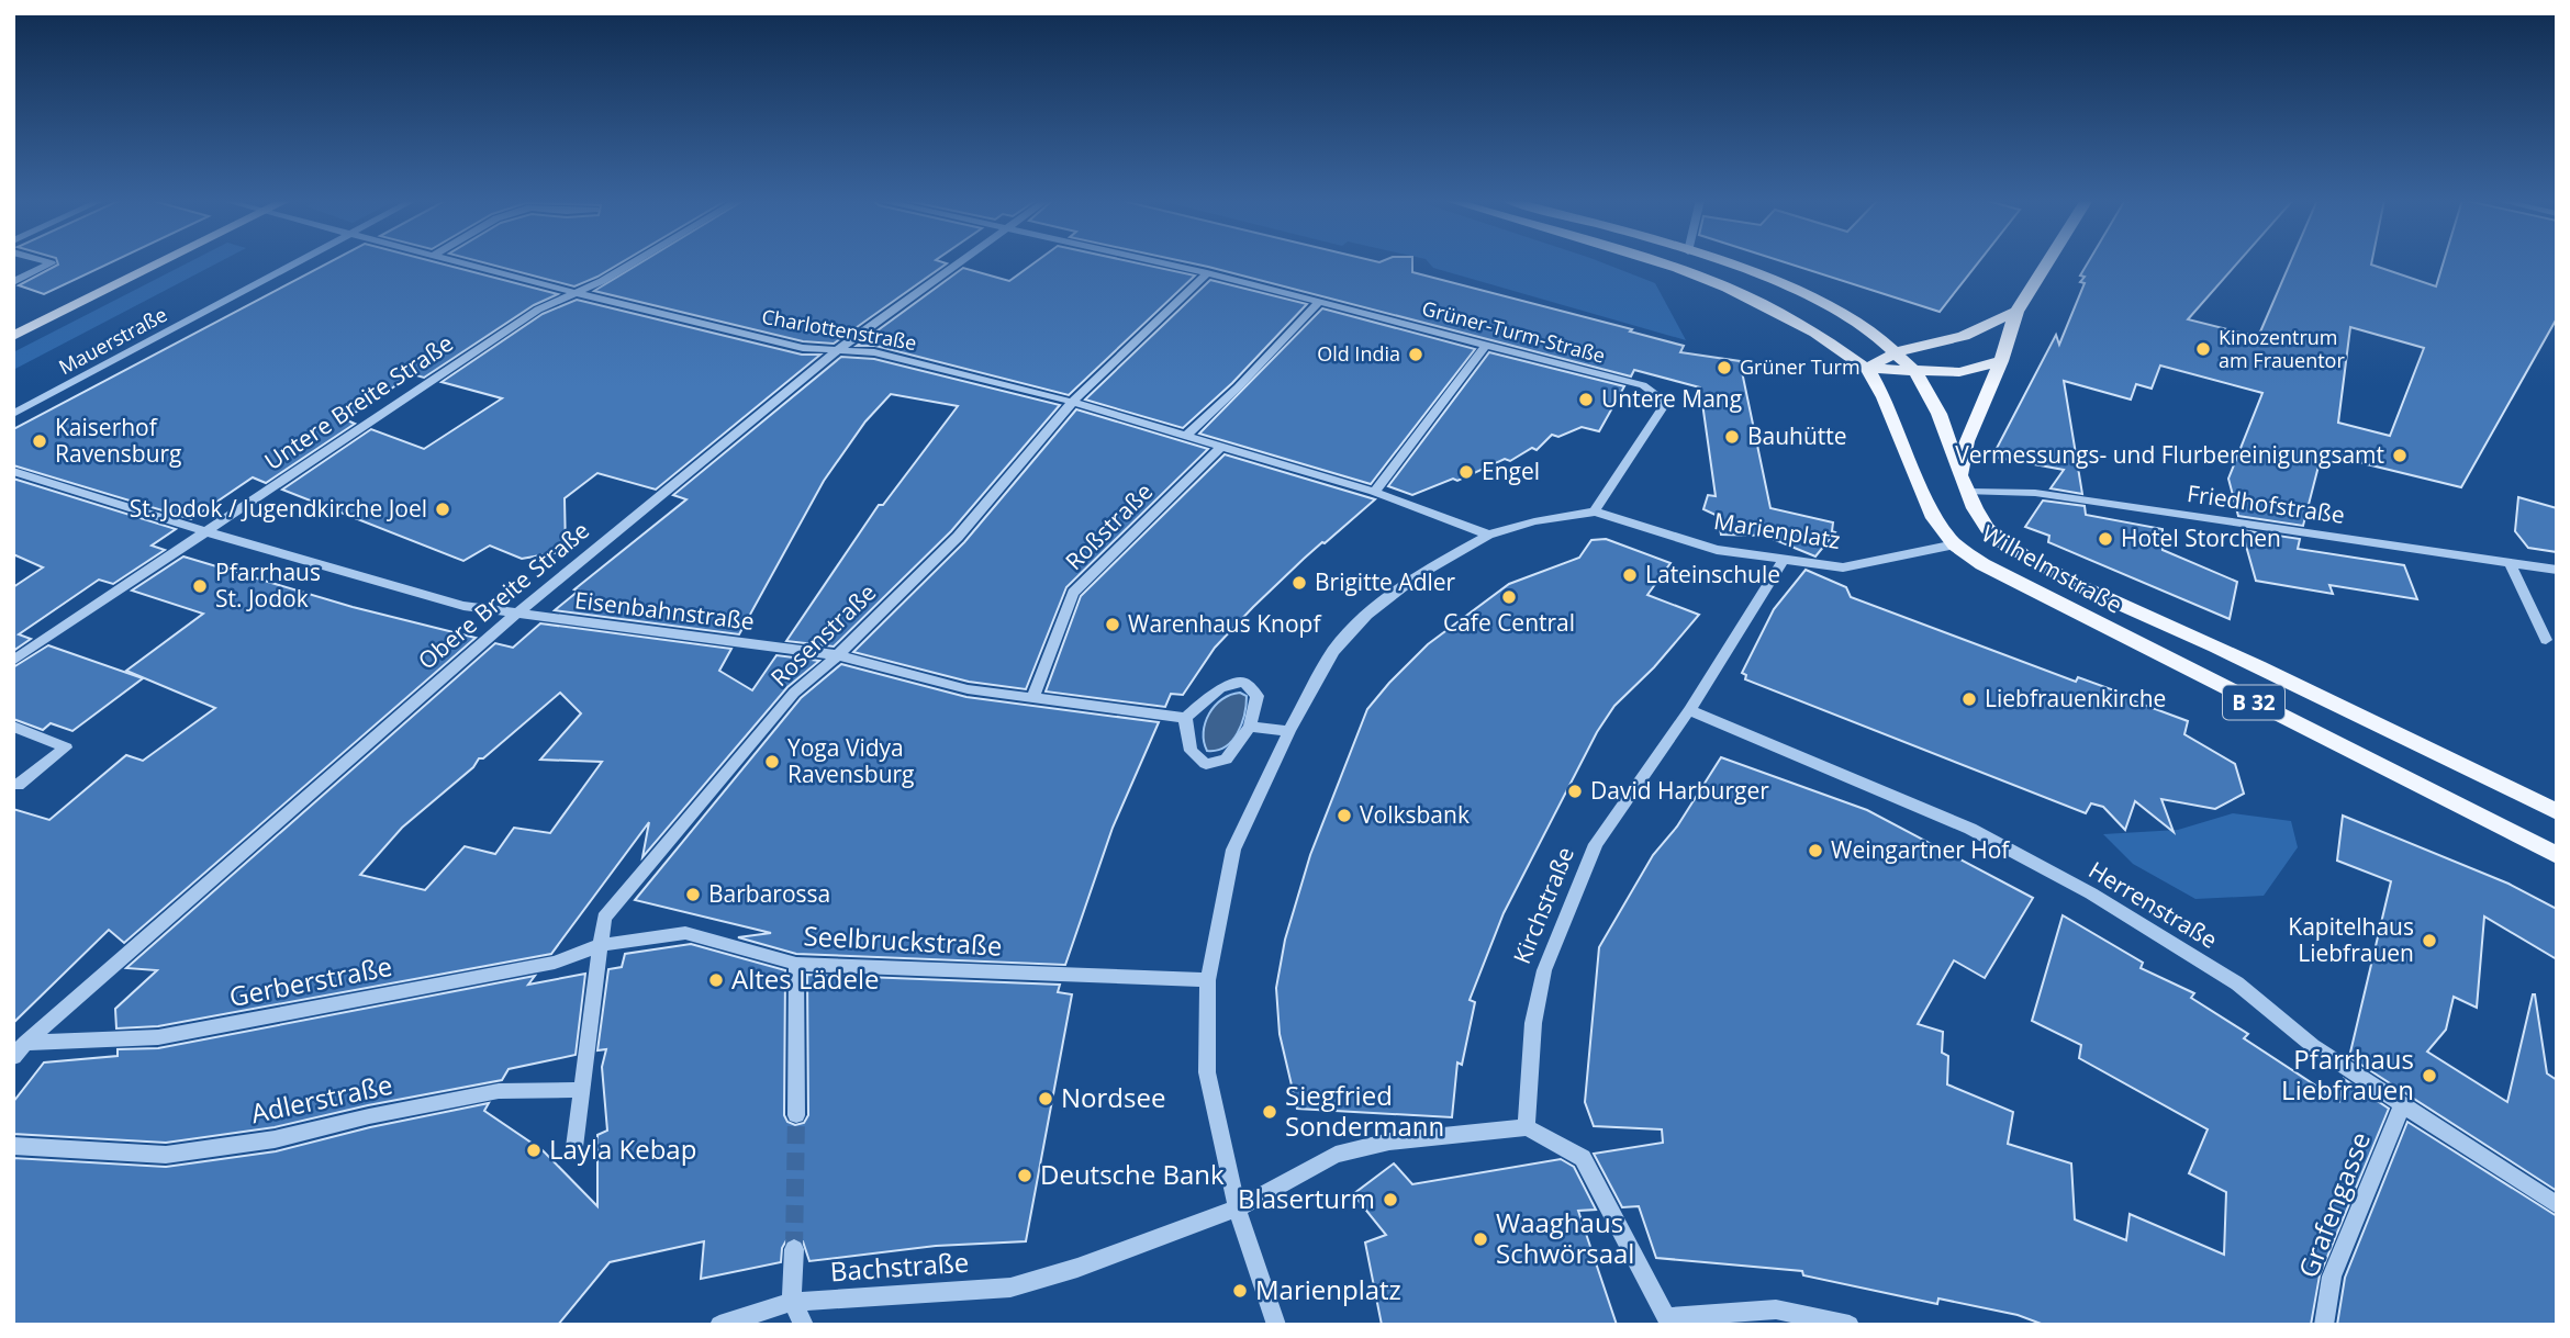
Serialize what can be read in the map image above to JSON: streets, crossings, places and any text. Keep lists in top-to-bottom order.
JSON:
{
  "streets": {
    "main road": ["Wilhelmstraße", "B 32"],
    "street": [
      "Charlottenstraße",
      "Grüner-Turm-Straße",
      "Mauerstraße",
      "Untere Breite Straße",
      "Friedhofstraße",
      "Roßstraße",
      "Marienplatz",
      "Obere Breite Straße",
      "Eisenbahnstraße",
      "Rosenstraße",
      "Kirchstraße",
      "Herrenstraße",
      "Seelbruckstraße",
      "Gerberstraße",
      "Adlerstraße",
      "Grafengasse",
      "Bachstraße"
    ]
  },
  "crossings": [
    ["Charlottenstraße", "Untere Breite Straße"],
    ["Charlottenstraße", "Roßstraße"],
    ["Charlottenstraße", "Marienplatz"],
    ["Charlottenstraße", "Obere Breite Straße"],
    ["Charlottenstraße", "Rosenstraße"],
    ["Grüner-Turm-Straße", "Marienplatz"],
    ["Grüner-Turm-Straße", "Rosenstraße"],
    ["Untere Breite Straße", "Eisenbahnstraße"],
    ["Friedhofstraße", "B 32"],
    ["Roßstraße", "Eisenbahnstraße"],
    ["Marienplatz", "Wilhelmstraße"],
    ["Marienplatz", "B 32"],
    ["Marienplatz", "Kirchstraße"],
    ["Marienplatz", "Seelbruckstraße"],
    ["Wilhelmstraße", "B 32"],
    ["Obere Breite Straße", "Eisenbahnstraße"],
    ["Obere Breite Straße", "Gerberstraße"],
    ["Eisenbahnstraße", "Rosenstraße"],
    ["Rosenstraße", "Seelbruckstraße"],
    ["Rosenstraße", "Gerberstraße"],
    ["Rosenstraße", "Adlerstraße"],
    ["Kirchstraße", "Herrenstraße"],
    ["Herrenstraße", "Grafengasse"],
    ["Seelbruckstraße", "Gerberstraße"]
  ],
  "places": [
    "Kinozentrum am Frauentor",
    "Old India",
    "Grüner Turm",
    "Untere Mang",
    "Bauhütte",
    "Kaiserhof Ravensburg",
    "Vermessungs- und Flurbereinigungsamt",
    "Engel",
    "St. Jodok / Jugendkirche Joel",
    "Hotel Storchen",
    "Lateinschule",
    "Brigitte Adler",
    "Pfarrhaus St. Jodok",
    "Cafe Central",
    "Warenhaus Knopf",
    "Liebfrauenkirche",
    "Yoga Vidya Ravensburg",
    "David Harburger",
    "Volksbank",
    "Weingartner Hof",
    "Barbarossa",
    "Kapitelhaus Liebfrauen",
    "Altes Lädele",
    "Pfarrhaus Liebfrauen",
    "Nordsee",
    "Siegfried Sondermann",
    "Layla Kebap",
    "Deutsche Bank",
    "Blaserturm",
    "Waaghaus Schwörsaal",
    "Marienplatz"
  ]
}
